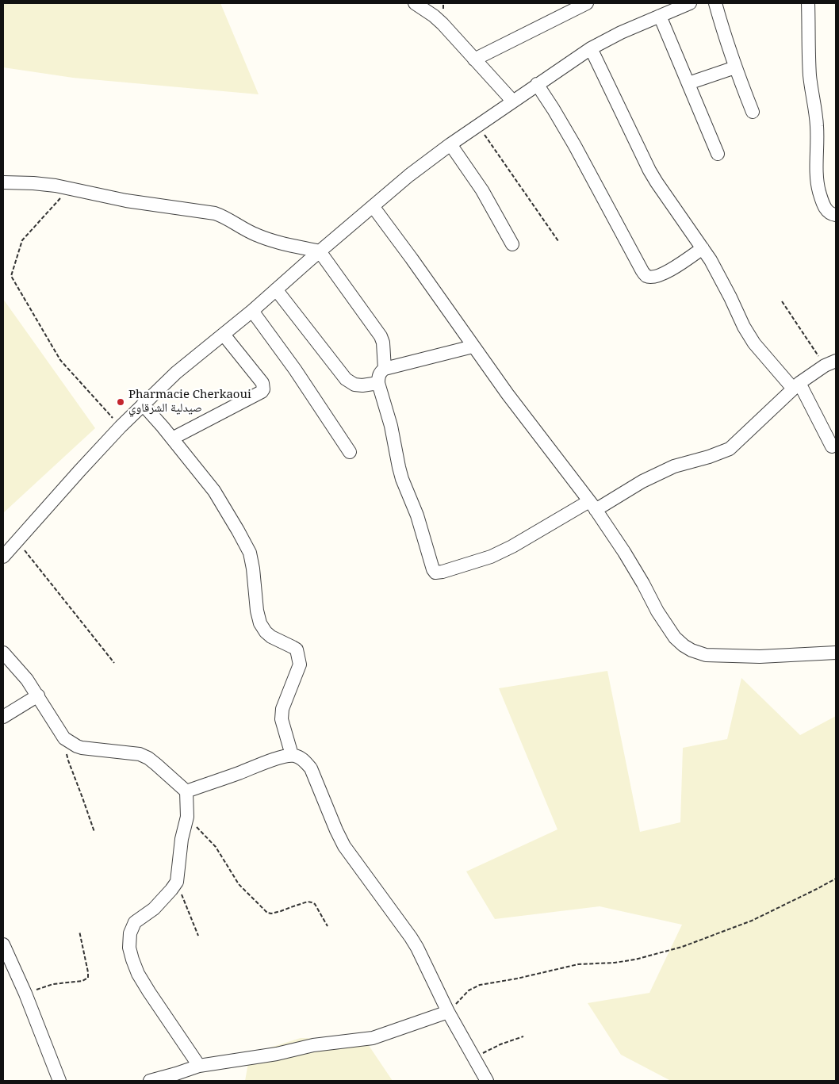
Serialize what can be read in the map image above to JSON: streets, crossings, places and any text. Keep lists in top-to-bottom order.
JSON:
{
  "places": ["Pharmacie Cherkaoui صيدلية الشرقاوي"]
}
